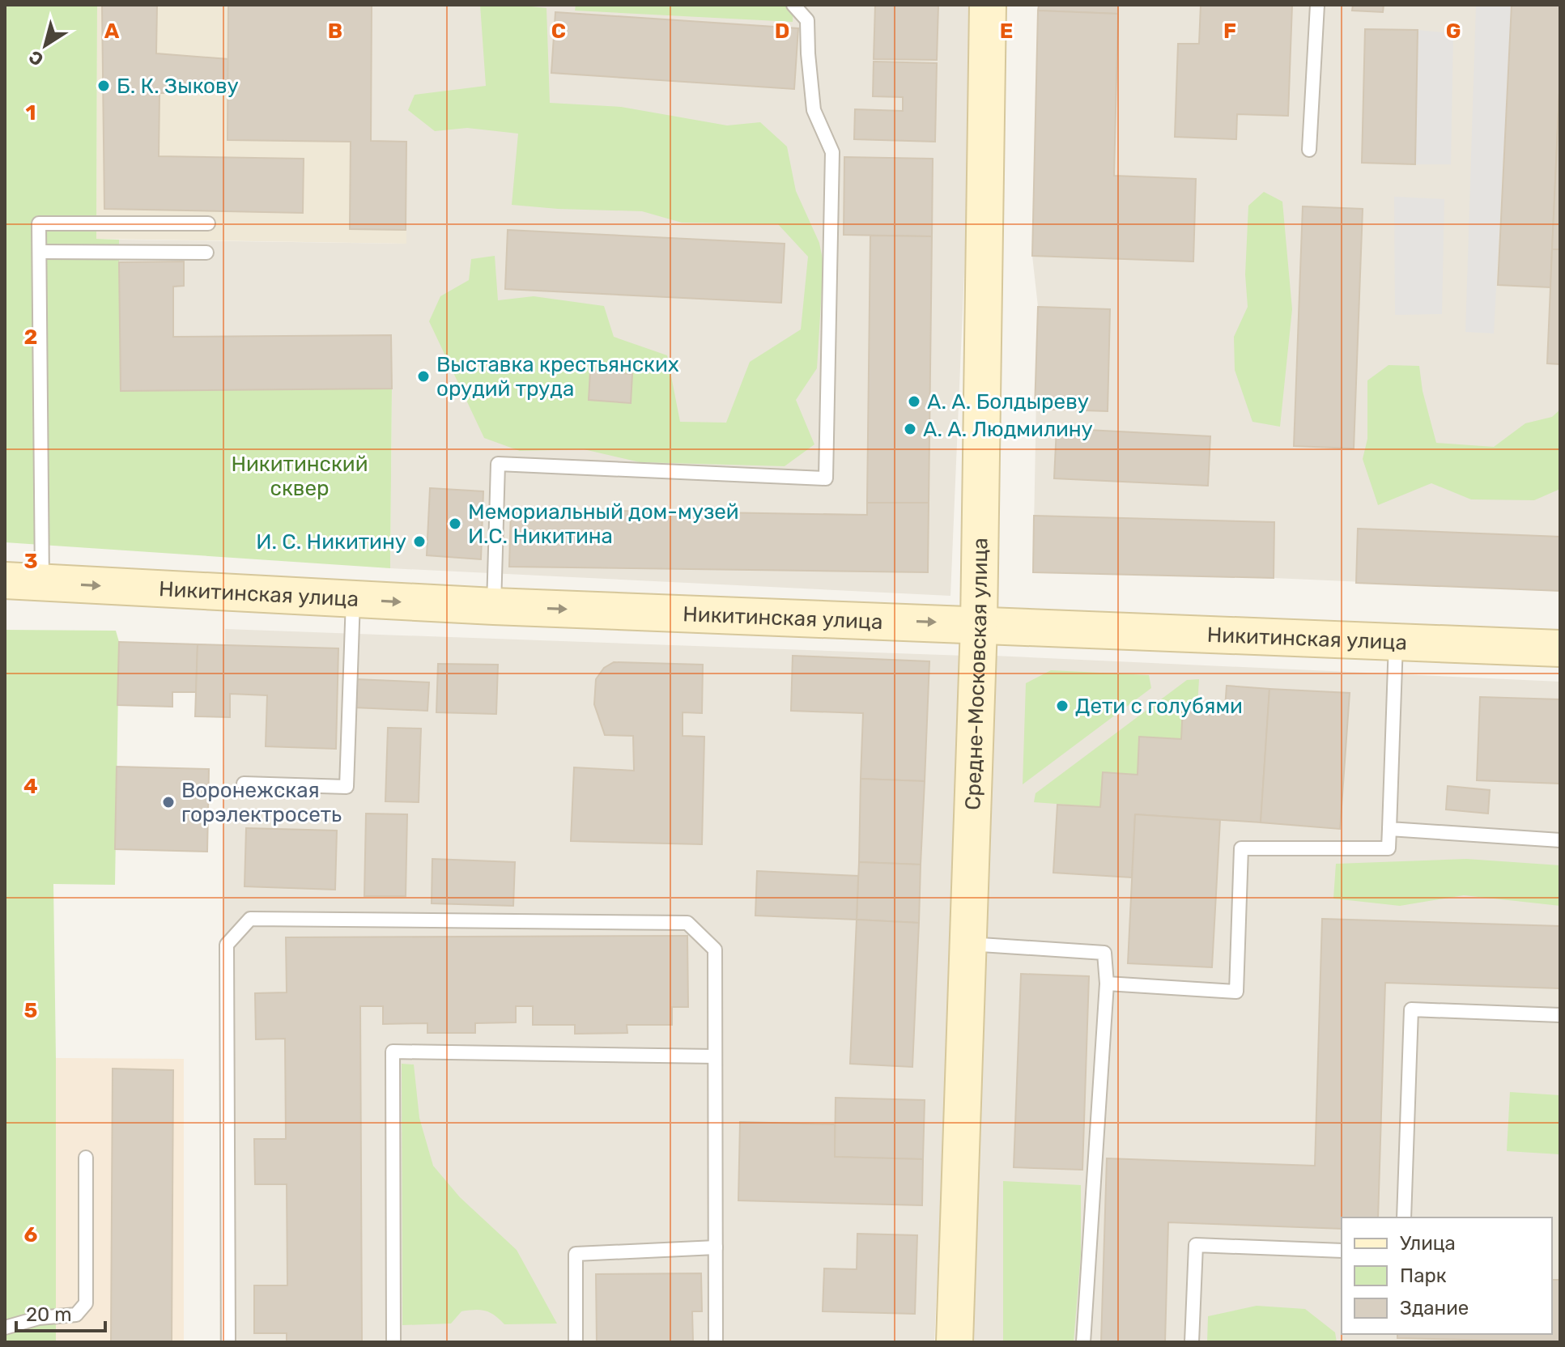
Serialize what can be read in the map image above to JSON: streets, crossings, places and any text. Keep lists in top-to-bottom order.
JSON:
{
  "streets": {
    "street": ["Никитинская улица", "Средне-Московская улица"]
  },
  "crossings": [
    ["Никитинская улица", "Средне-Московская улица"]
  ],
  "one_way": ["Никитинская улица"],
  "parks": ["Никитинский сквер"],
  "places": [
    "Б. К. Зыкову",
    "Выставка крестьянских орудий труда",
    "А. А. Болдыреву",
    "А. А. Людмилину",
    "Мемориальный дом-музей И.С. Никитина",
    "И. С. Никитину",
    "Дети с голубями",
    "Воронежская горэлектросеть"
  ],
  "legend": ["Улица", "Парк", "Здание"],
  "scale_bar": "20 m",
  "north": "bottom left",
  "grid": {
    "columns": [
      "A",
      "B",
      "C",
      "D",
      "E",
      "F",
      "G"
    ],
    "rows": [
      "1",
      "2",
      "3",
      "4",
      "5",
      "6"
    ]
  }
}
